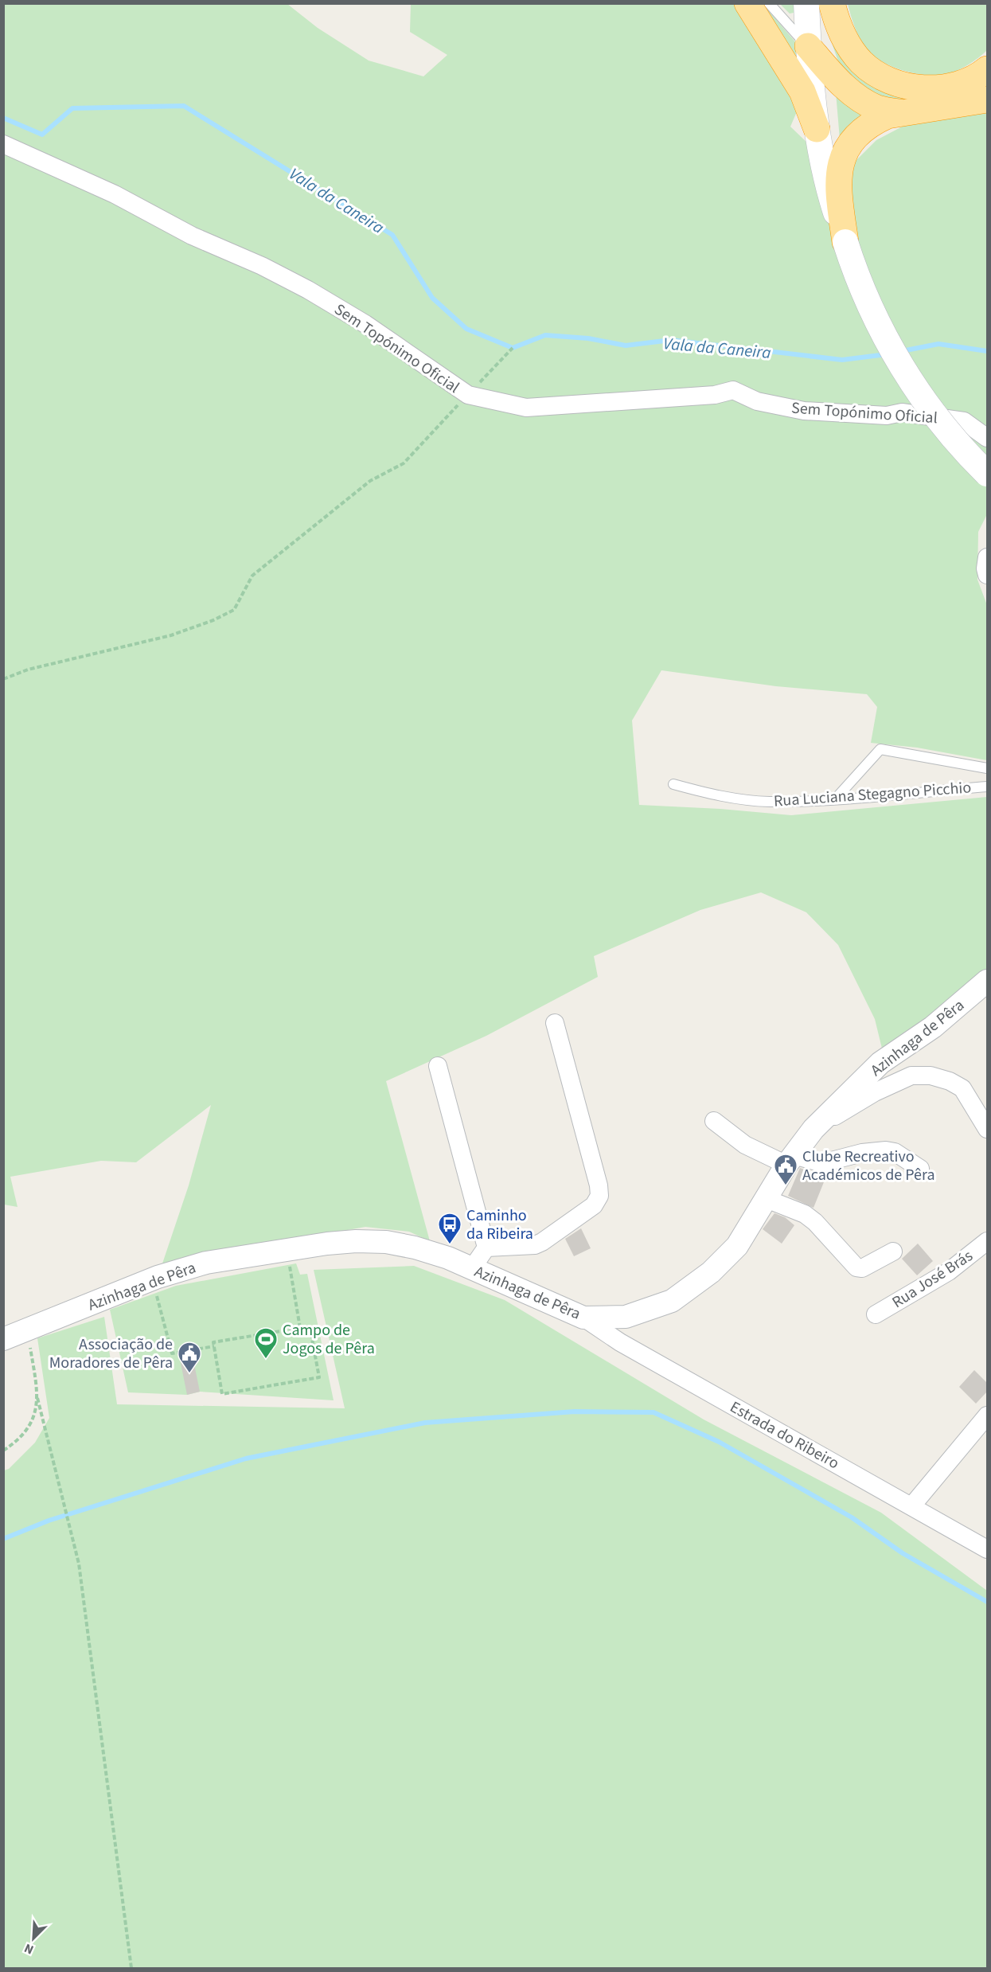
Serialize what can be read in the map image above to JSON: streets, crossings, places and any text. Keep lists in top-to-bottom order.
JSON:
{
  "streets": {
    "street": [
      "Sem Topónimo Oficial",
      "Azinhaga de Pêra",
      "Rua José Brás",
      "Estrada do Ribeiro"
    ],
    "lane": ["Rua Luciana Stegagno Picchio"]
  },
  "crossings": [
    ["Azinhaga de Pêra", "Estrada do Ribeiro"]
  ],
  "water": ["Vala da Caneira"],
  "places": {
    "public building": ["Clube Recreativo Académicos de Pêra", "Associação de Moradores de Pêra"],
    "bus stop": ["Caminho da Ribeira"],
    "sports": ["Campo de Jogos de Pêra"]
  },
  "north": "bottom left"
}
